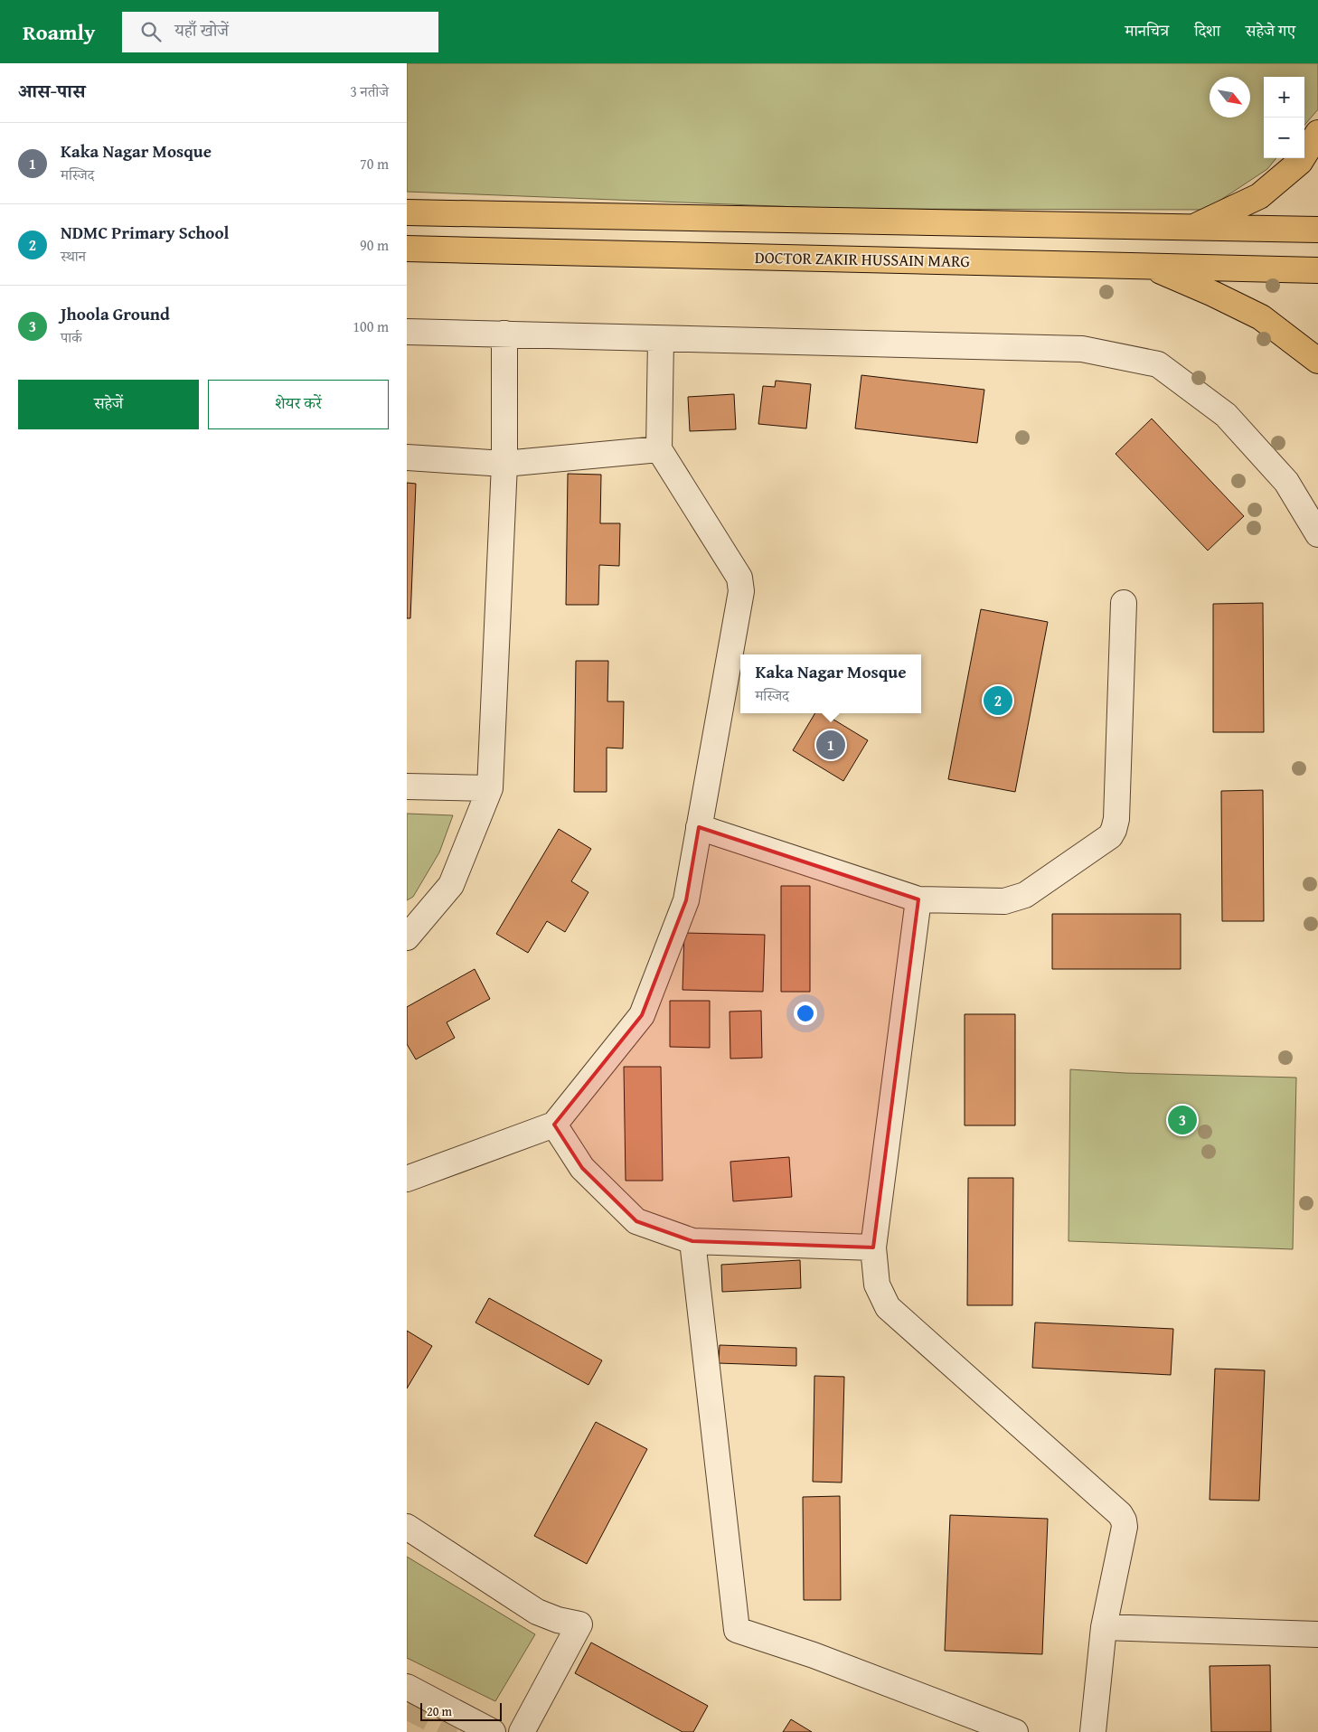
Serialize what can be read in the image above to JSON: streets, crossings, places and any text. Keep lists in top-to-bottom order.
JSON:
{
  "streets": {
    "main road": ["DOCTOR ZAKIR HUSSAIN MARG"]
  },
  "scale_bar": "20 m",
  "north": "bottom right",
  "page": {
    "header": "Roamly",
    "search": "यहाँ खोजें",
    "nav": ["मानचित्र", "दिशा", "सहेजे गए"],
    "heading": ["आस-पास", "3 नतीजे"],
    "map_buttons": ["+", "−"],
    "list": [
      {
        "mark": "1",
        "name": "Kaka Nagar Mosque",
        "note": "मस्जिद",
        "value": "70 m"
      },
      {
        "mark": "2",
        "name": "NDMC Primary School",
        "note": "स्थान",
        "value": "90 m"
      },
      {
        "mark": "3",
        "name": "Jhoola Ground",
        "note": "पार्क",
        "value": "100 m"
      }
    ],
    "buttons": ["सहेजें", "शेयर करें"],
    "popup": ["Kaka Nagar Mosque", "मस्जिद"],
    "pins": ["2", "1", "3"],
    "scale": "20 m"
  }
}
